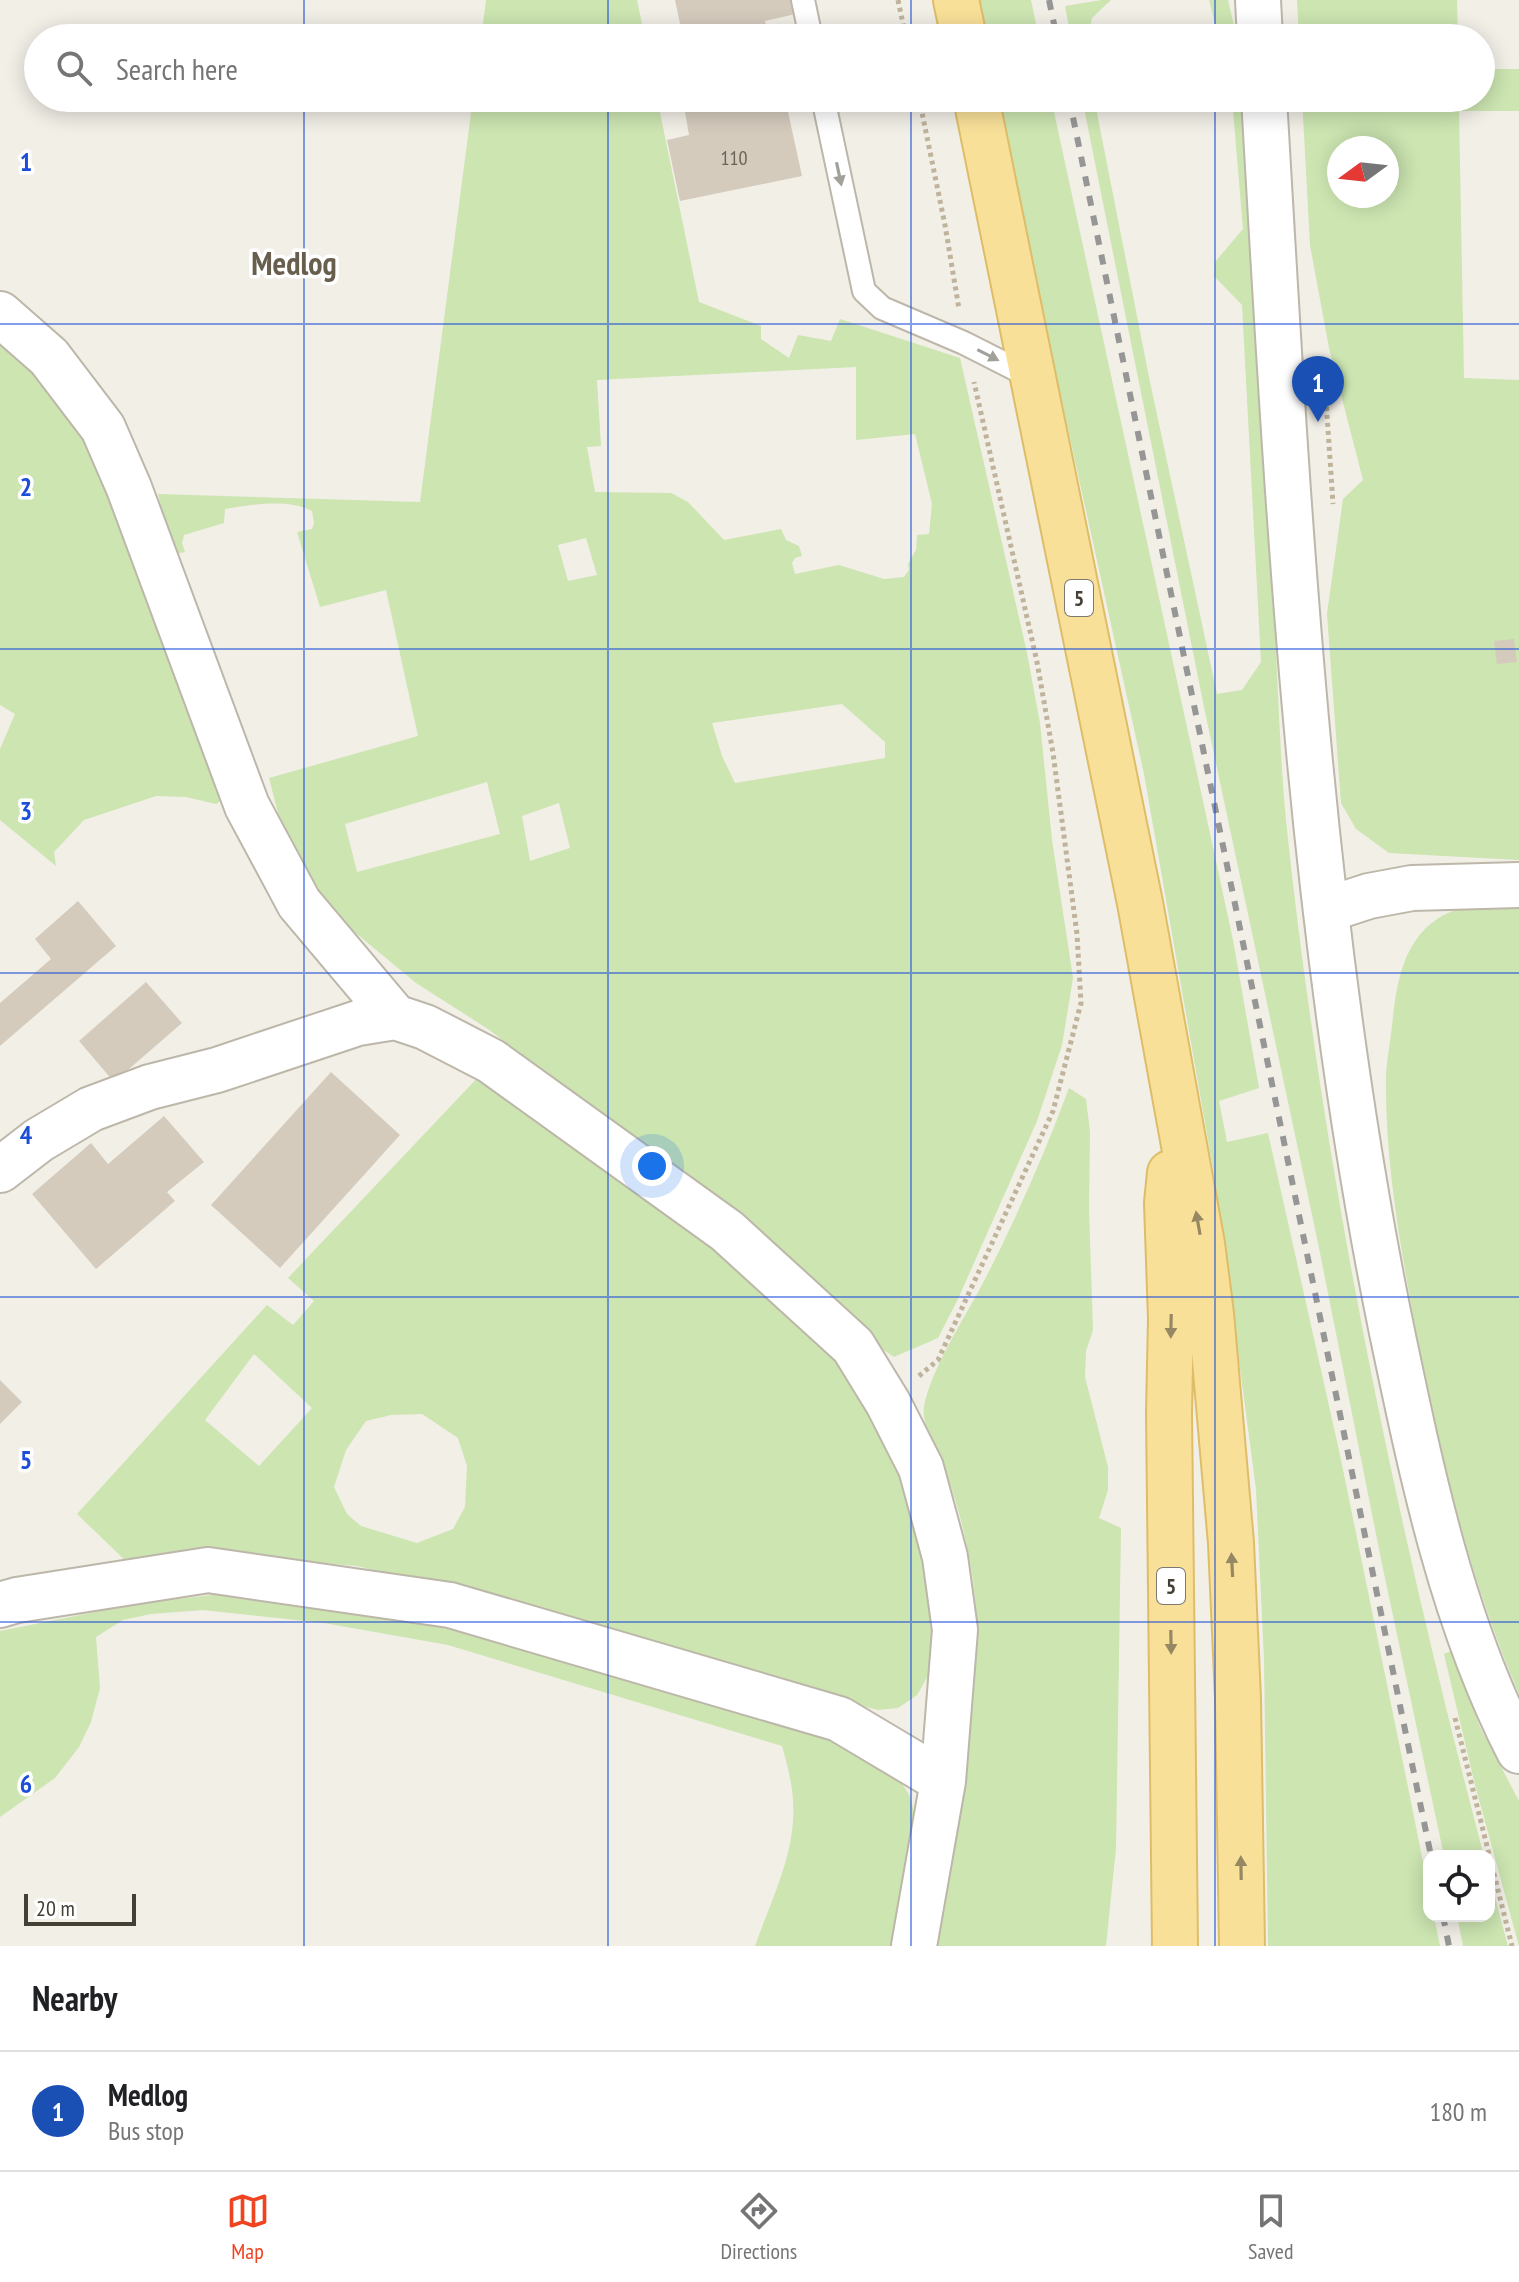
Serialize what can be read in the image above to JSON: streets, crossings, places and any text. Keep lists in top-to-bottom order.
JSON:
{
  "streets": {
    "main road": ["5"]
  },
  "districts": ["Medlog"],
  "house_numbers": ["110"],
  "scale_bar": "20 m",
  "north": "left",
  "page": {
    "search": "Search here",
    "pins": "1",
    "scale": "20 m",
    "heading": "Nearby",
    "list": [
      {
        "mark": "1",
        "name": "Medlog",
        "note": "Bus stop",
        "value": "180 m"
      }
    ],
    "nav": ["Map", "Directions", "Saved"]
  },
  "grid": {
    "rows": [
      "1",
      "2",
      "3",
      "4",
      "5",
      "6"
    ]
  }
}
